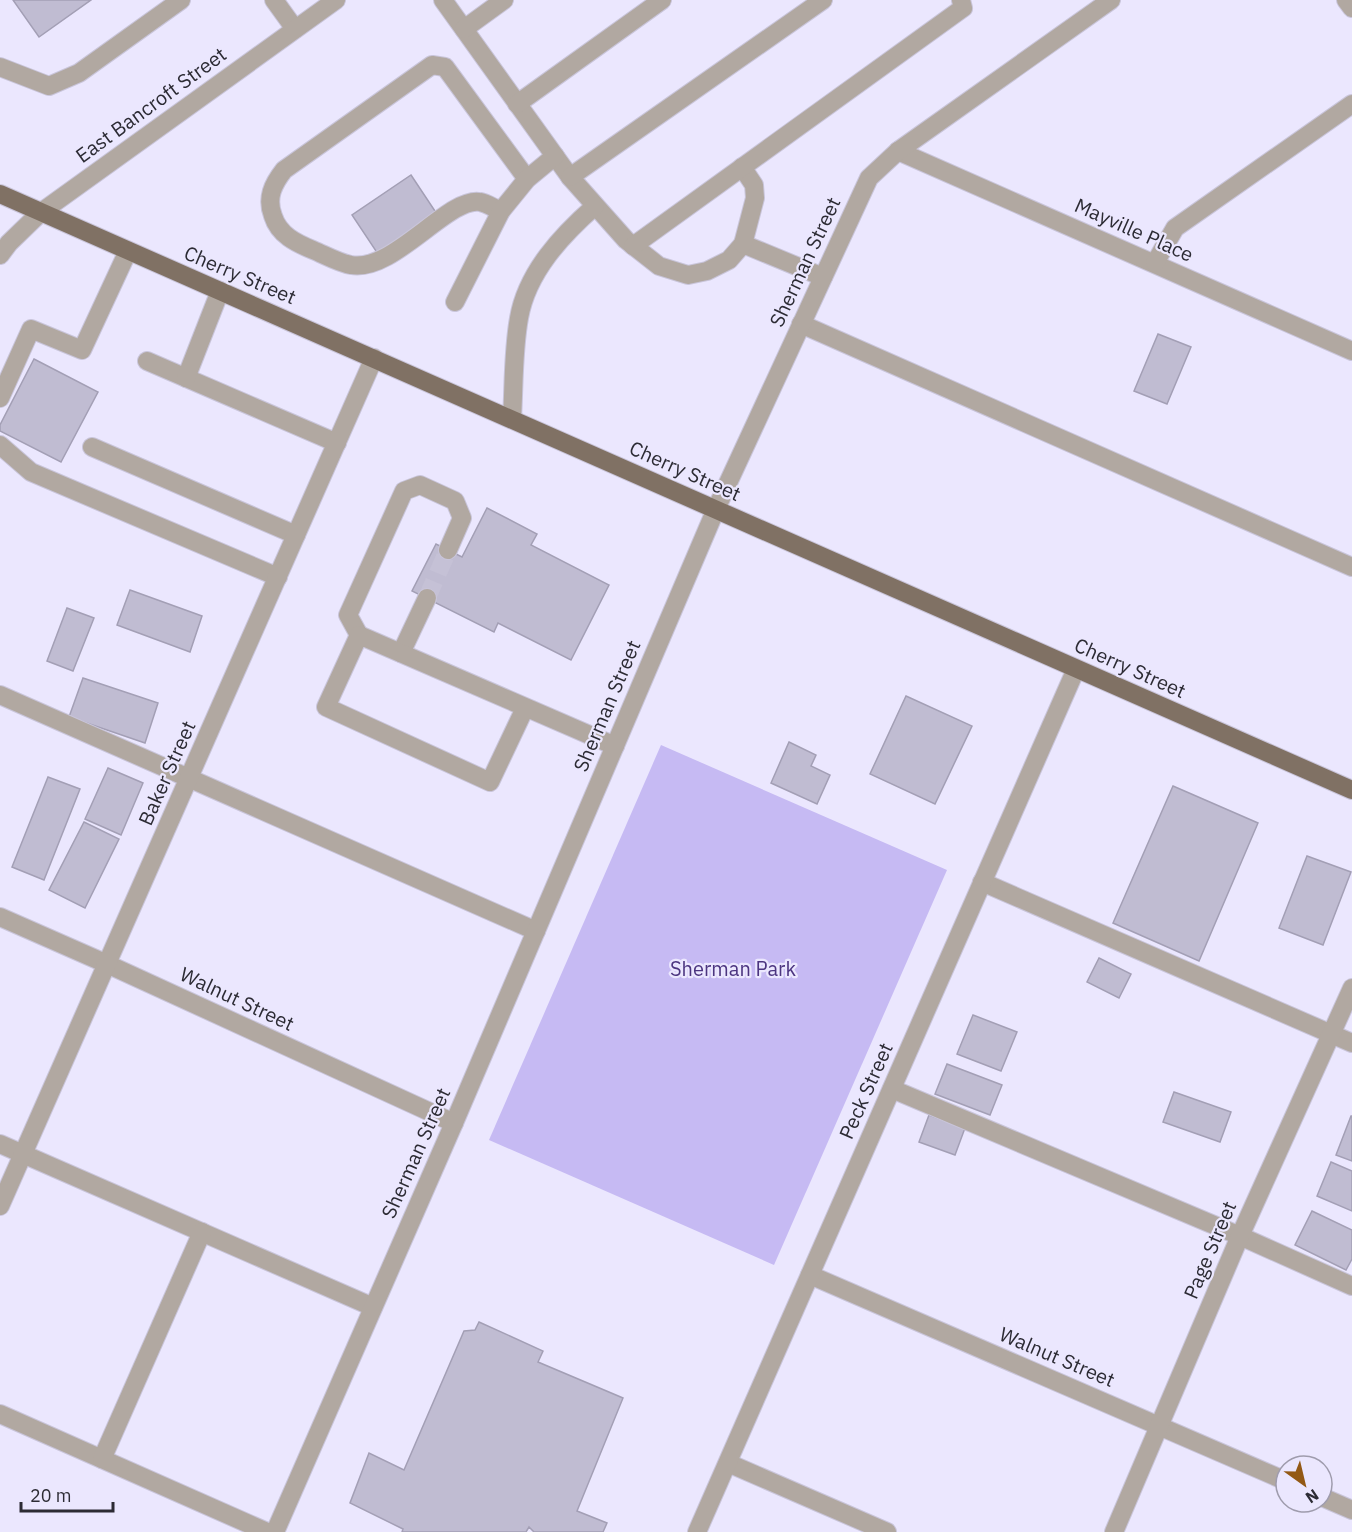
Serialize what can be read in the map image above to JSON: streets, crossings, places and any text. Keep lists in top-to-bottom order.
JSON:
{
  "streets": {
    "main road": ["Cherry Street"],
    "street": [
      "East Bancroft Street",
      "Mayville Place",
      "Sherman Street",
      "Baker Street",
      "Walnut Street",
      "Peck Street",
      "Page Street"
    ]
  },
  "crossings": [
    ["East Bancroft Street", "Cherry Street"],
    ["Mayville Place", "Sherman Street"],
    ["Sherman Street", "Cherry Street"],
    ["Sherman Street", "Walnut Street"],
    ["Cherry Street", "Baker Street"],
    ["Cherry Street", "Peck Street"],
    ["Baker Street", "Walnut Street"],
    ["Walnut Street", "Peck Street"],
    ["Walnut Street", "Page Street"]
  ],
  "parks": ["Sherman Park"],
  "scale_bar": "20 m",
  "north": "bottom right"
}
